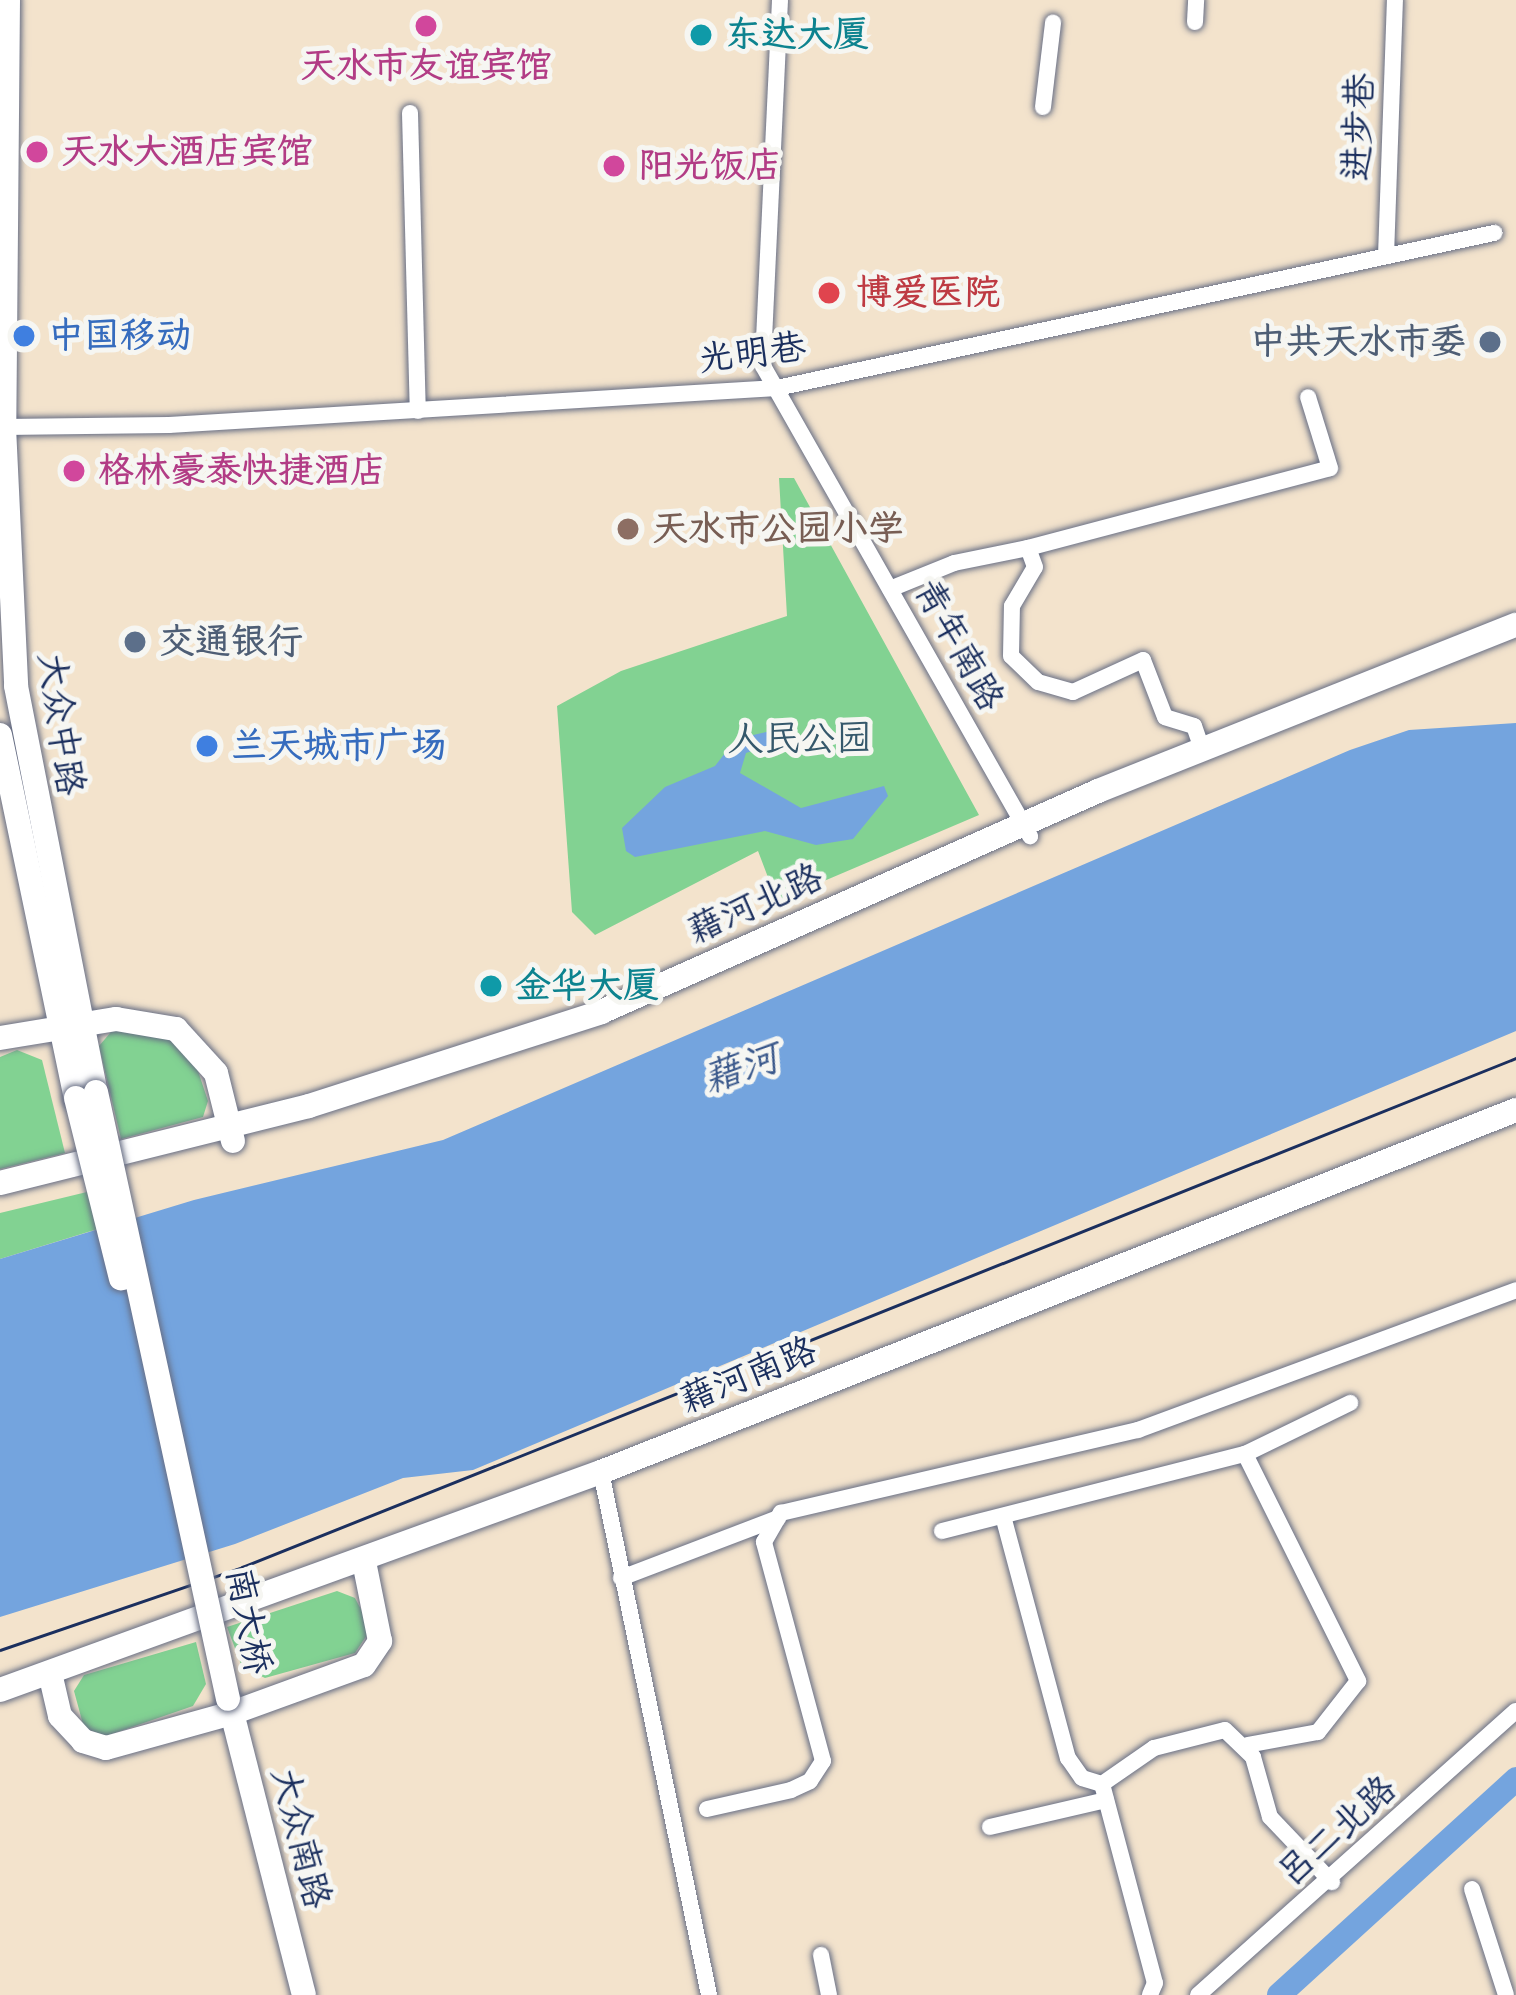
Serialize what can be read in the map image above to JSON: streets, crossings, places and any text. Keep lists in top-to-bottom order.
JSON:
{
  "streets": {
    "main road": [
      "大众中路",
      "藉河北路",
      "藉河南路",
      "南大桥",
      "大众南路"
    ],
    "street": [
      "进步巷",
      "光明巷",
      "青年南路",
      "吕二北路"
    ]
  },
  "crossings": [
    ["进步巷", "光明巷"],
    ["光明巷", "青年南路"],
    ["光明巷", "大众中路"],
    ["青年南路", "藉河北路"],
    ["大众中路", "南大桥"],
    ["南大桥", "大众南路"]
  ],
  "water": ["藉河"],
  "parks": ["人民公园"],
  "places": [
    "天水市友谊宾馆",
    "东达大厦",
    "天水大酒店宾馆",
    "阳光饭店",
    "博爱医院",
    "中国移动",
    "中共天水市委",
    "格林豪泰快捷酒店",
    "天水市公园小学",
    "交通银行",
    "兰天城市广场",
    "金华大厦"
  ]
}
